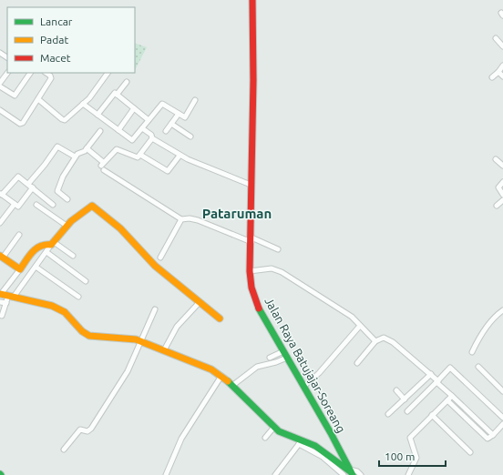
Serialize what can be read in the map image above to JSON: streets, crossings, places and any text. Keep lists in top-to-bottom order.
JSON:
{
  "streets": {
    "main road": ["Jalan Raya Batujajar-Soreang"]
  },
  "districts": ["Pataruman"],
  "legend": ["Lancar", "Padat", "Macet"],
  "scale_bar": "100 m"
}
